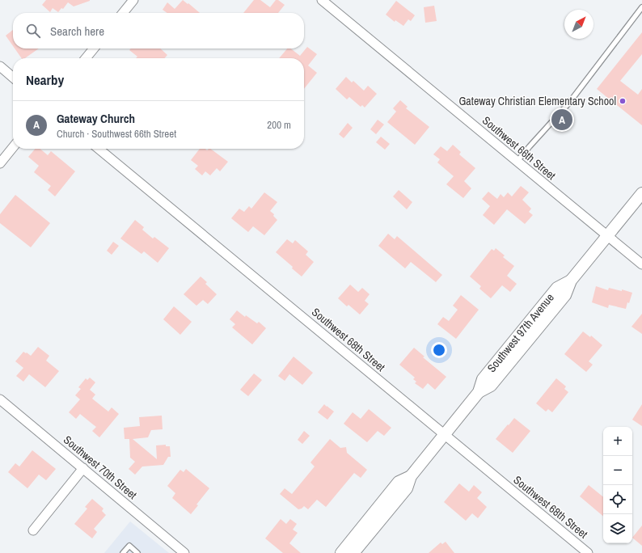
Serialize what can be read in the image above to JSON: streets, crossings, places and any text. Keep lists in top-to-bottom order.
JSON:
{
  "streets": {
    "street": [
      "Southwest 66th Street",
      "Southwest 97th Avenue",
      "Southwest 68th Street",
      "Southwest 70th Street"
    ]
  },
  "crossings": [
    ["Southwest 66th Street", "Southwest 97th Avenue"],
    ["Southwest 97th Avenue", "Southwest 68th Street"]
  ],
  "places": ["Gateway Christian Elementary School"],
  "north": "top right",
  "page": {
    "search": "Search here",
    "heading": "Nearby",
    "list": [
      {
        "mark": "A",
        "name": "Gateway Church",
        "note": "Church · Southwest 66th Street",
        "value": "200 m"
      }
    ],
    "pins": "A",
    "map_buttons": ["+", "−"]
  }
}
